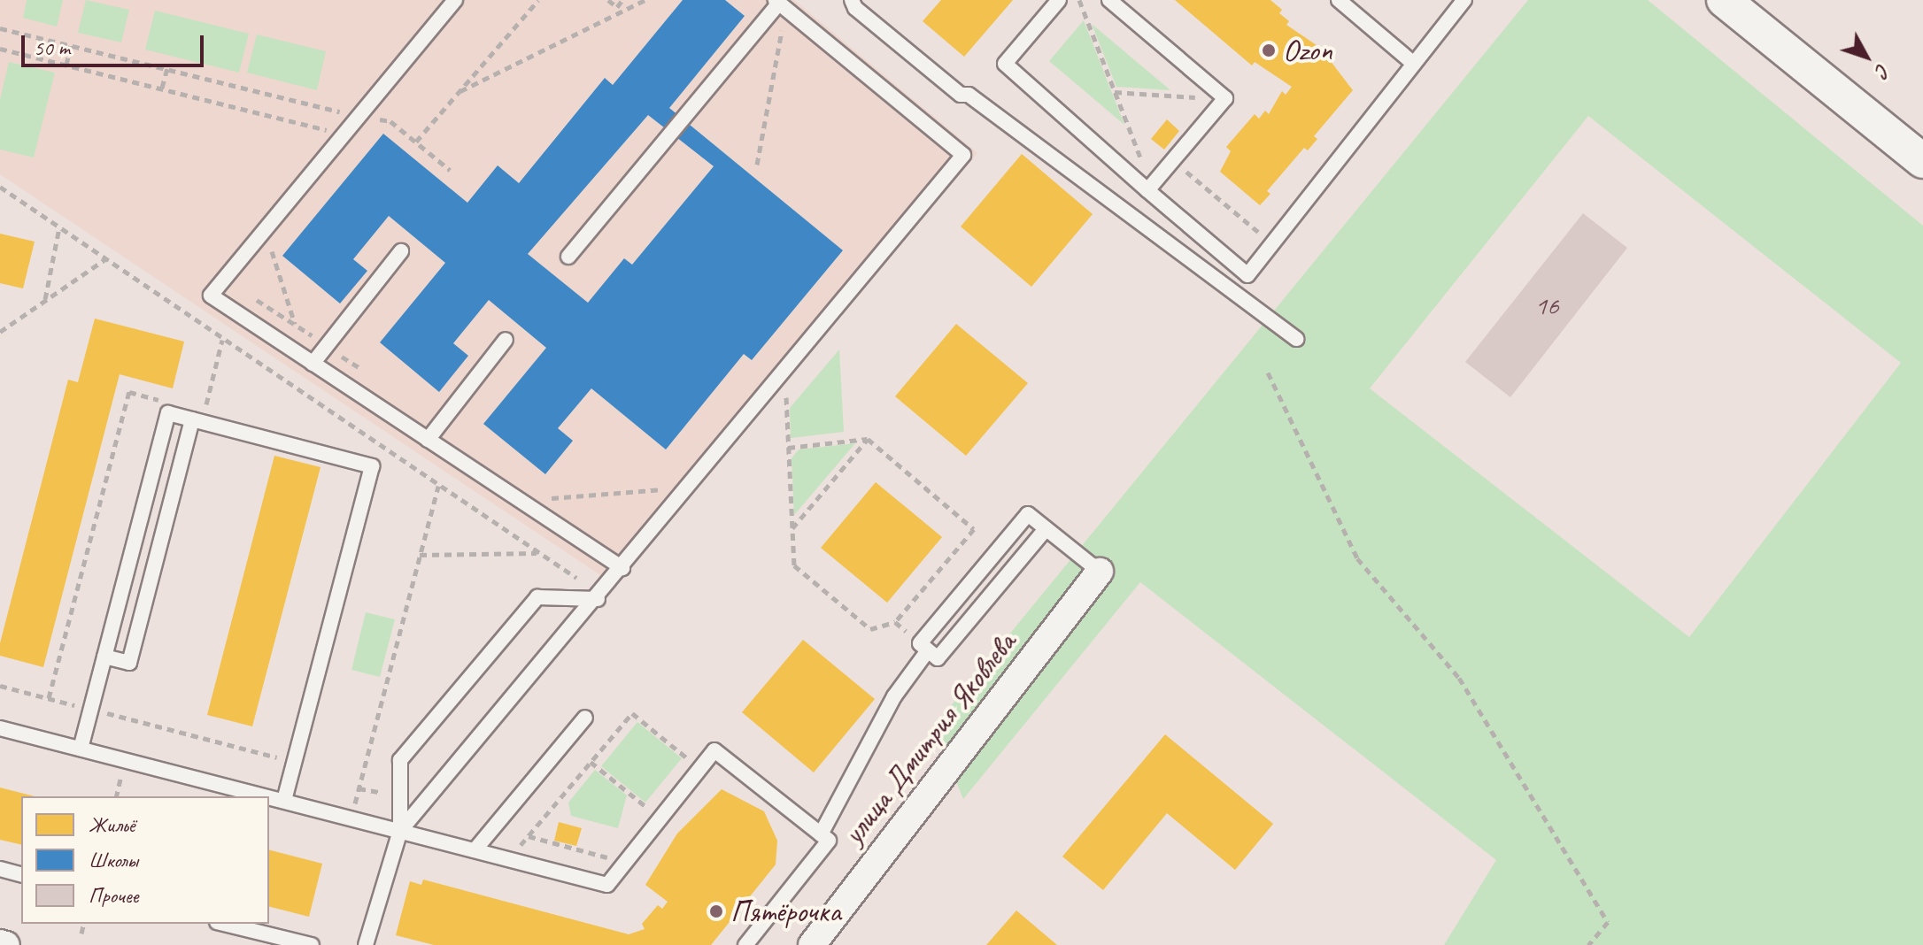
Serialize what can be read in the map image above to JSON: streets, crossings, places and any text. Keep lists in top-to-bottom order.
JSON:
{
  "streets": {
    "street": ["улица Дмитрия Яковлева"]
  },
  "places": ["Ozon", "Пятёрочка"],
  "house_numbers": ["16"],
  "legend": ["Жильё", "Школы", "Прочее"],
  "scale_bar": "50 m",
  "north": "bottom right"
}
